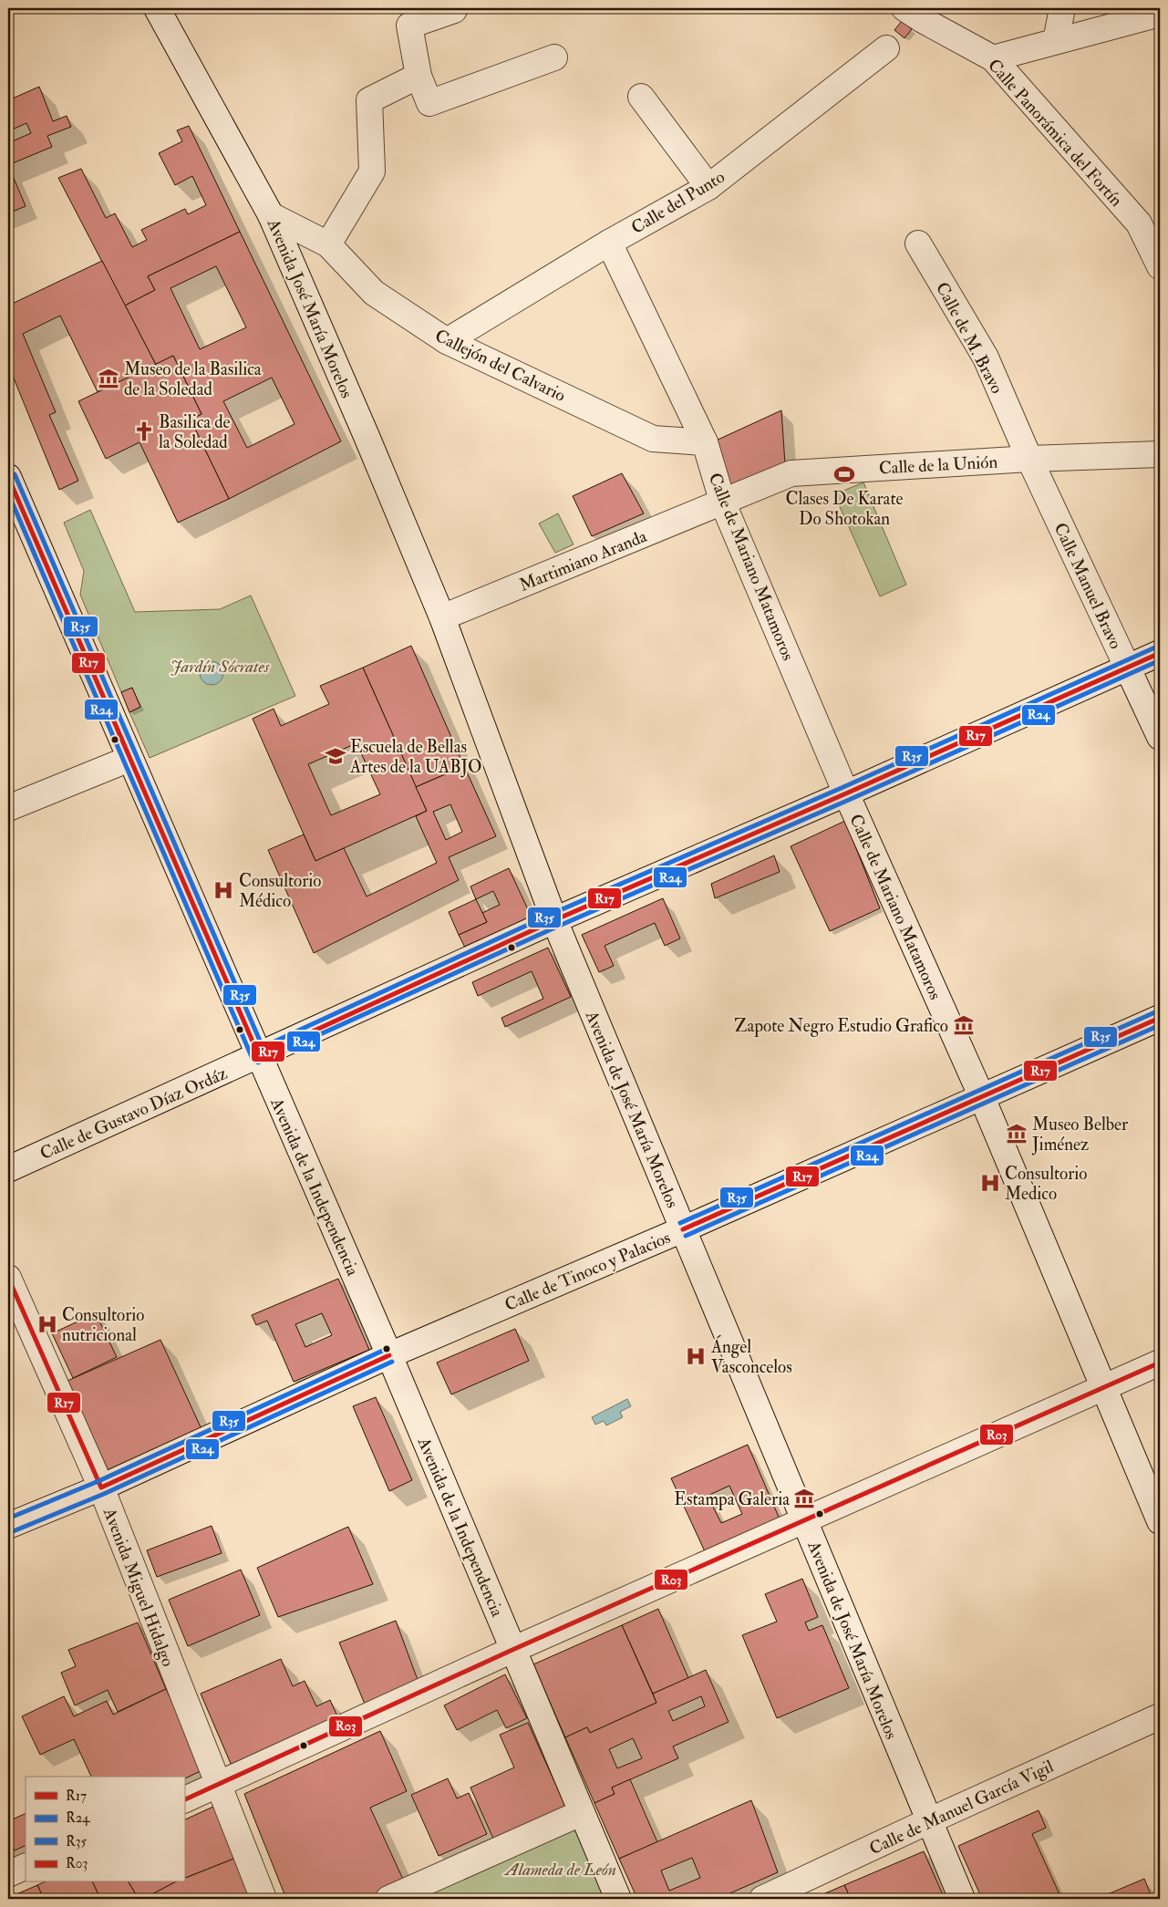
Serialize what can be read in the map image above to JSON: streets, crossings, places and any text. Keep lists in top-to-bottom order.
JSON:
{
  "streets": {
    "street": [
      "Calle Panorámica del Fortín",
      "Calle del Punto",
      "Avenida José María Morelos",
      "Calle de M. Bravo",
      "Callejón del Calvario",
      "Calle de la Unión",
      "Martimiano Aranda",
      "Calle de Mariano Matamoros",
      "Calle Manuel Bravo",
      "Avenida de José María Morelos",
      "Calle de Gustavo Díaz Ordáz",
      "Avenida de la Independencia",
      "Calle de Tinoco y Palacios",
      "Avenida Miguel Hidalgo",
      "Calle de Manuel García Vigil"
    ]
  },
  "crossings": [
    ["Calle del Punto", "Callejón del Calvario"],
    ["Calle del Punto", "Calle de Mariano Matamoros"],
    ["Avenida José María Morelos", "Callejón del Calvario"],
    ["Avenida José María Morelos", "Martimiano Aranda"],
    ["Avenida José María Morelos", "Avenida de José María Morelos"],
    ["Calle de M. Bravo", "Calle de la Unión"],
    ["Calle de M. Bravo", "Calle Manuel Bravo"],
    ["Callejón del Calvario", "Calle de Mariano Matamoros"],
    ["Calle de la Unión", "Martimiano Aranda"],
    ["Calle de la Unión", "Calle de Mariano Matamoros"],
    ["Calle de la Unión", "Calle Manuel Bravo"],
    ["Martimiano Aranda", "Calle de Mariano Matamoros"],
    ["Martimiano Aranda", "Avenida de José María Morelos"],
    ["Calle de Mariano Matamoros", "Calle de Gustavo Díaz Ordáz"],
    ["Calle de Mariano Matamoros", "Calle de Tinoco y Palacios"],
    ["Calle Manuel Bravo", "Calle de Gustavo Díaz Ordáz"],
    ["Avenida de José María Morelos", "Calle de Gustavo Díaz Ordáz"],
    ["Avenida de José María Morelos", "Calle de Tinoco y Palacios"],
    ["Avenida de José María Morelos", "Calle de Manuel García Vigil"],
    ["Calle de Gustavo Díaz Ordáz", "Avenida de la Independencia"],
    ["Avenida de la Independencia", "Calle de Tinoco y Palacios"],
    ["Calle de Tinoco y Palacios", "Avenida Miguel Hidalgo"]
  ],
  "parks": ["Jardín Sócrates", "Alameda de León"],
  "places": {
    "museum": [
      "Museo de la Basilica de la Soledad",
      "Zapote Negro Estudio Grafico",
      "Museo Belber Jiménez",
      "Estampa Galeria"
    ],
    "church": ["Basilica de la Soledad"],
    "sports": ["Clases De Karate Do Shotokan"],
    "school or university": ["Escuela de Bellas Artes de la UABJO"],
    "hospital": [
      "Consultorio Médico",
      "Consultorio Medico",
      "Consultorio nutricional",
      "Ángel Vasconcelos"
    ]
  },
  "lines": [
    "transit line R35",
    "transit line R17",
    "transit line R24",
    "transit line R03"
  ],
  "legend": [
    "R17",
    "R24",
    "R35",
    "R03"
  ]
}
